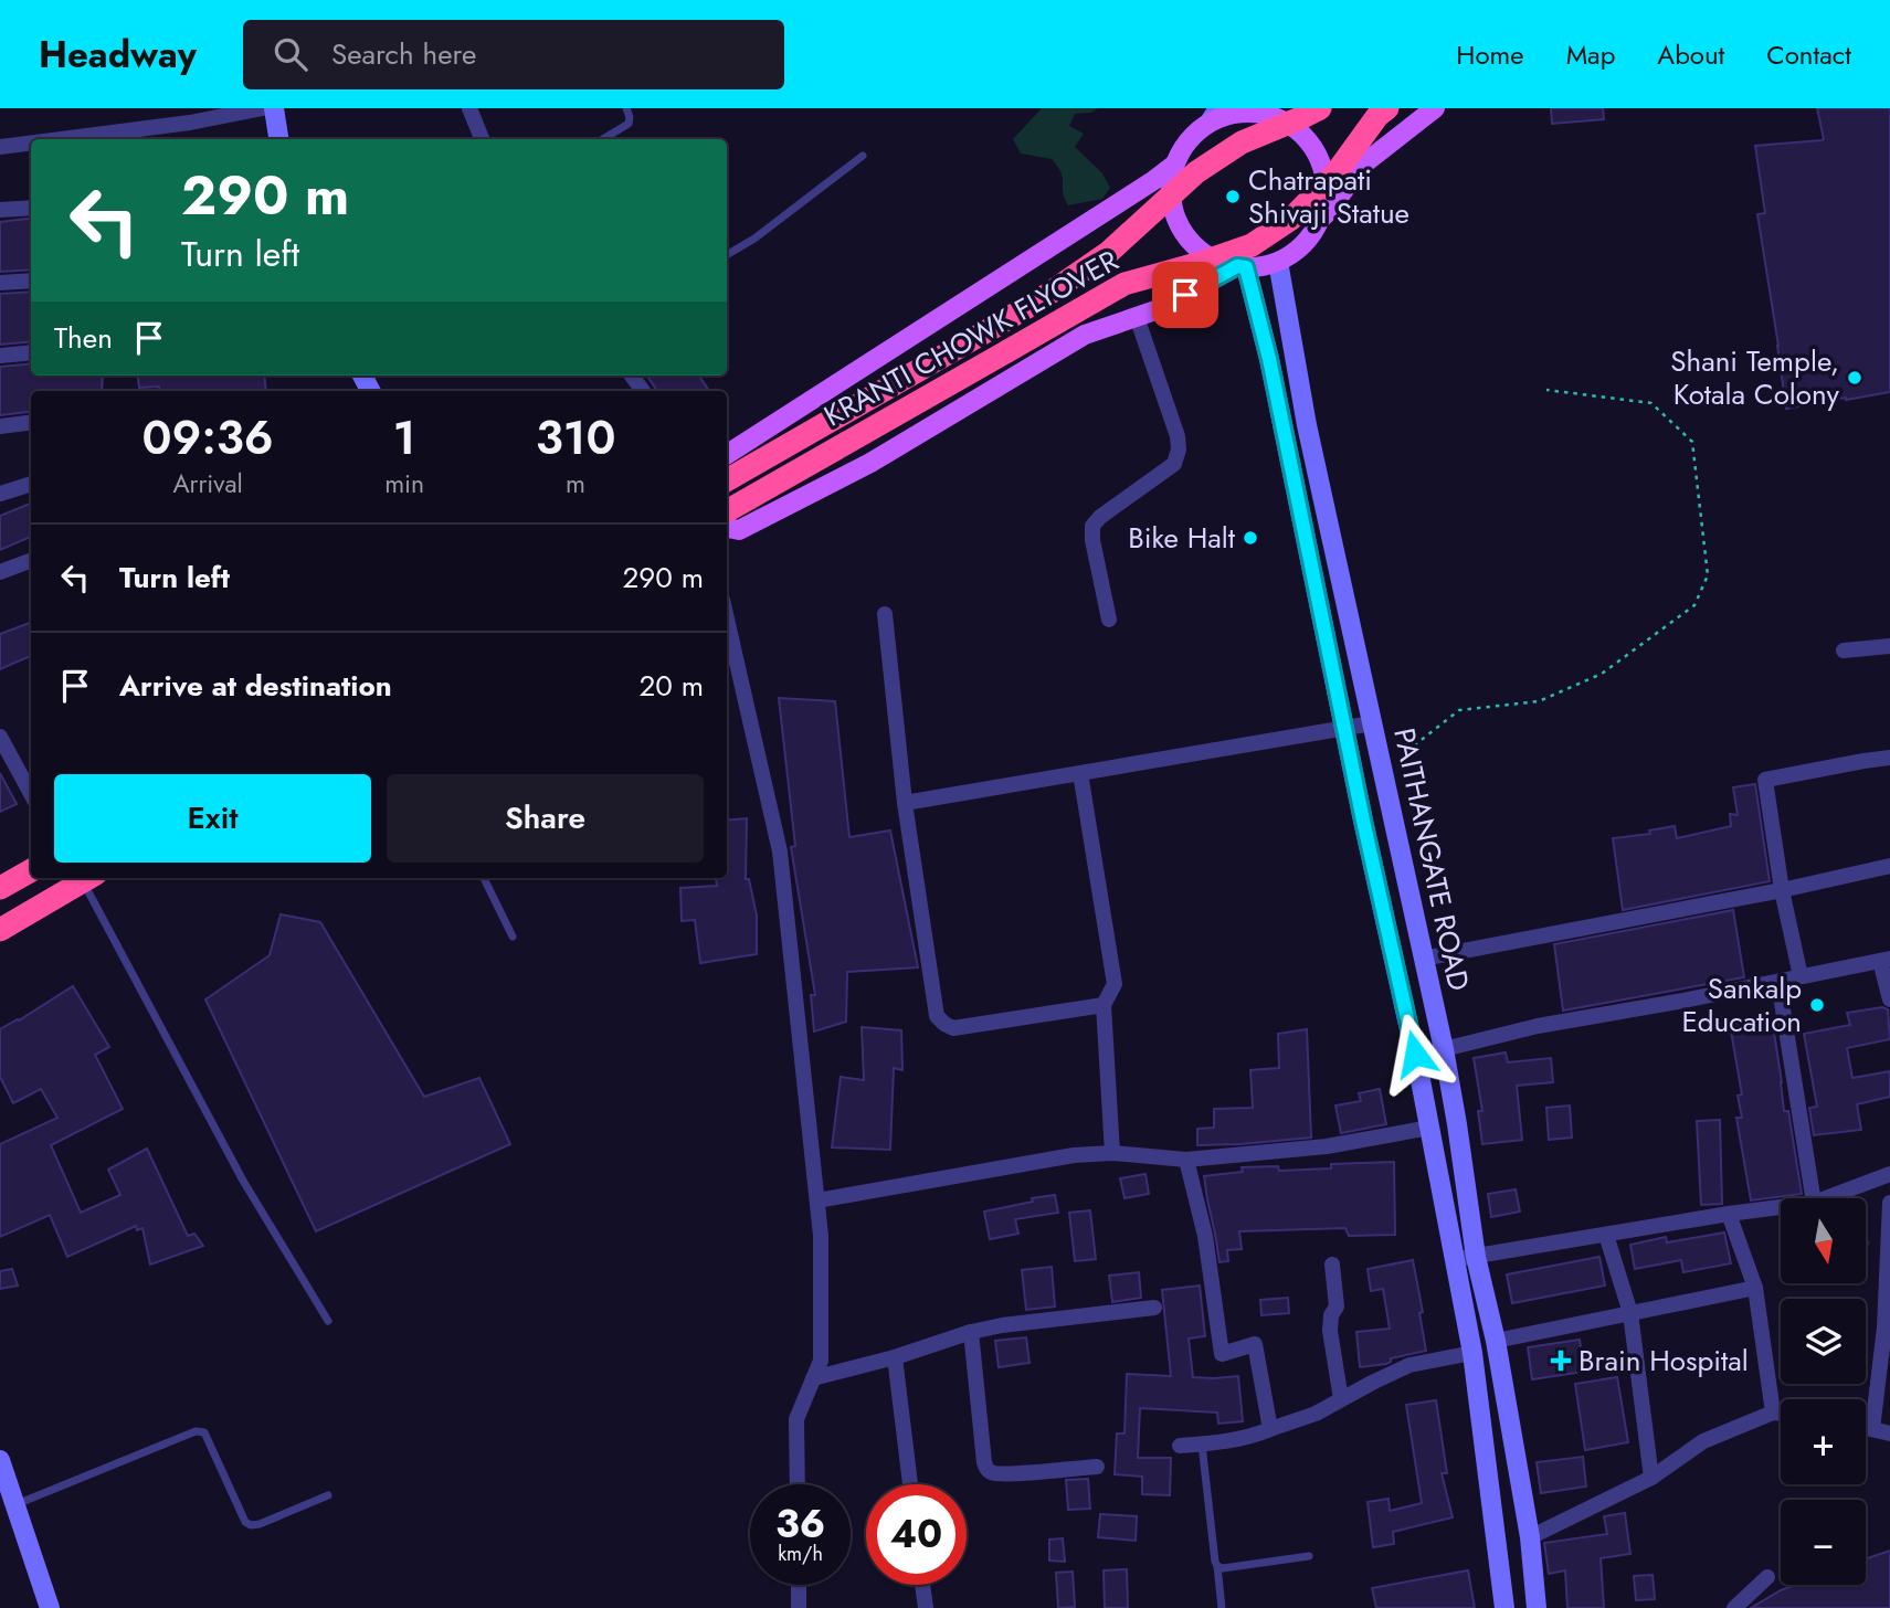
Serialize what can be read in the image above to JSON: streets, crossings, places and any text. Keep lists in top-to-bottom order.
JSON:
{
  "streets": {
    "highway": ["KRANTI CHOWK FLYOVER"],
    "street": ["PAITHANGATE ROAD"]
  },
  "places": {
    "other": [
      "Chatrapati Shivaji Statue",
      "Shani Temple, Kotala Colony",
      "Bike Halt",
      "Sankalp Education"
    ],
    "health": ["Brain Hospital"]
  },
  "north": "bottom",
  "page": {
    "header": "Headway",
    "search": "Search here",
    "nav": [
      "Home",
      "Map",
      "About",
      "Contact"
    ],
    "turn": ["290 m", "Turn left"],
    "then": "Then",
    "eta": [
      "09:36",
      "Arrival",
      "1",
      "min",
      "310",
      "m"
    ],
    "list": [
      {
        "name": "Turn left",
        "value": "290 m"
      },
      {
        "name": "Arrive at destination",
        "value": "20 m"
      }
    ],
    "buttons": ["Exit", "Share"],
    "map_buttons": ["+", "−"],
    "speed": "36 km/h",
    "limit": "40"
  }
}
